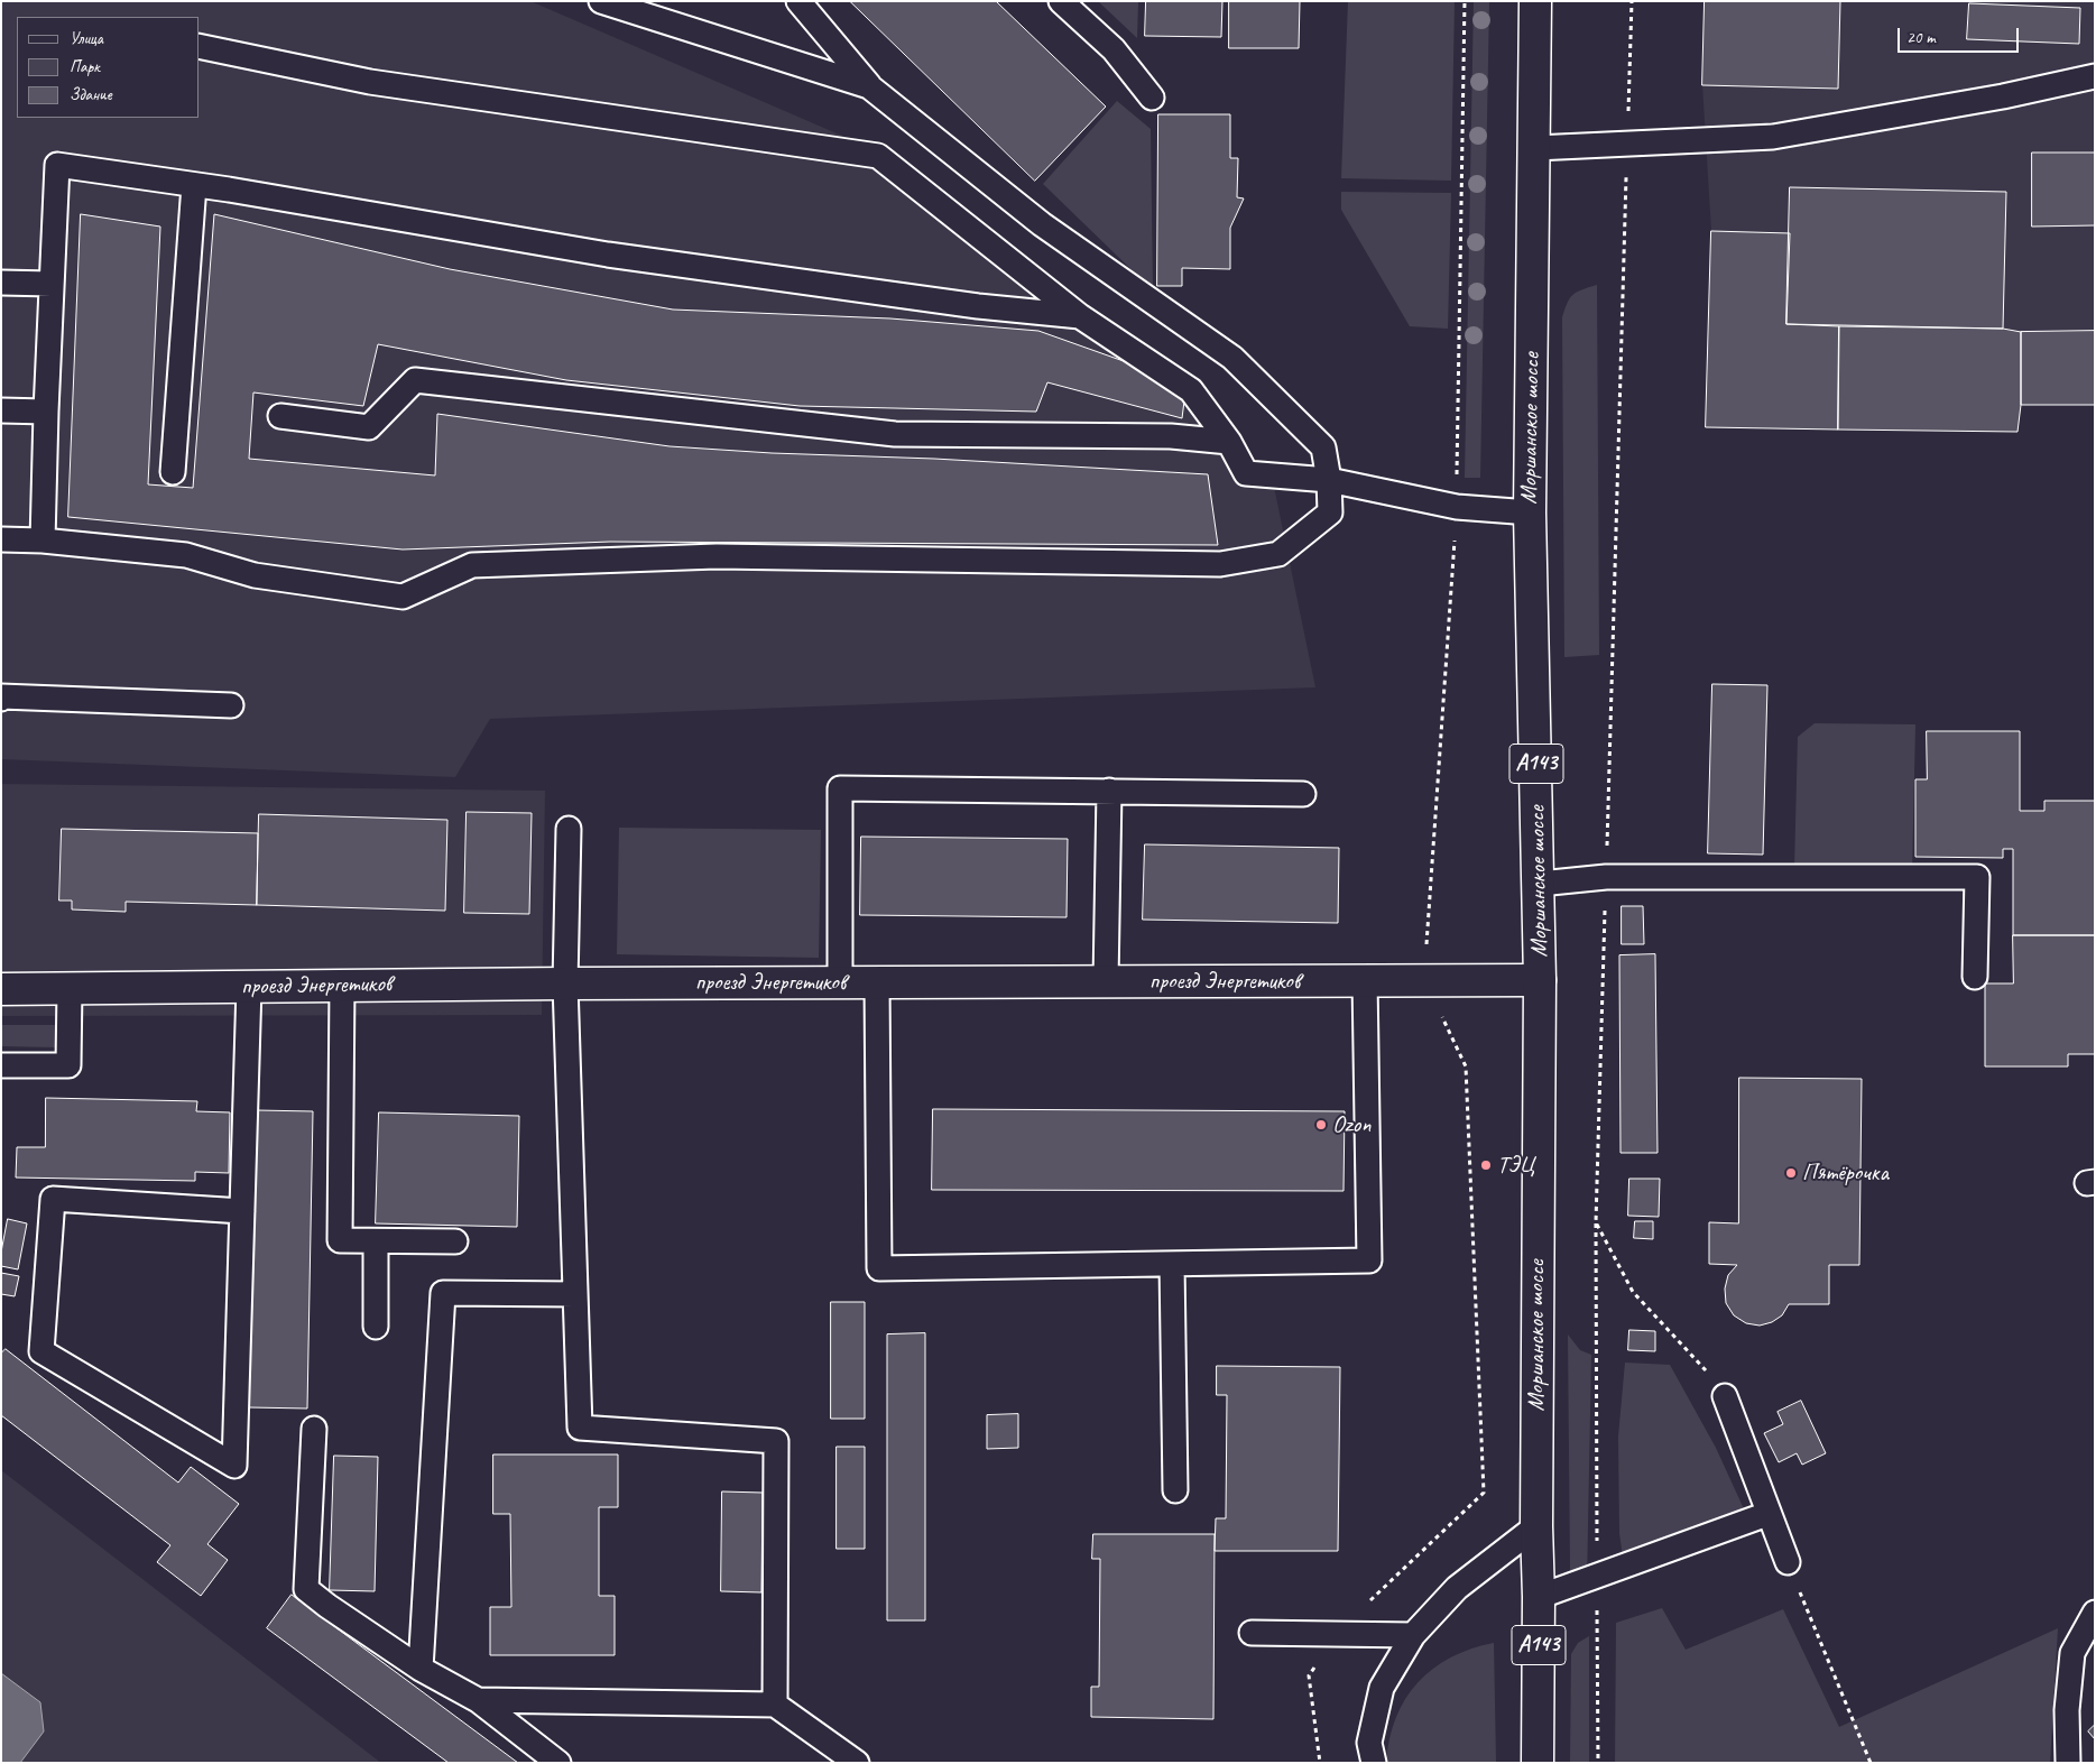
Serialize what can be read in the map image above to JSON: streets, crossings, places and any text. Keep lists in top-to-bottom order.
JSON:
{
  "streets": {
    "main road": ["Моршанское шоссе", "А143", "проезд Энергетиков"]
  },
  "crossings": [
    ["Моршанское шоссе", "проезд Энергетиков"]
  ],
  "places": ["Ozon", "ТЭЦ", "Пятёрочка"],
  "legend": ["Улица", "Парк", "Здание"],
  "scale_bar": "20 m"
}
